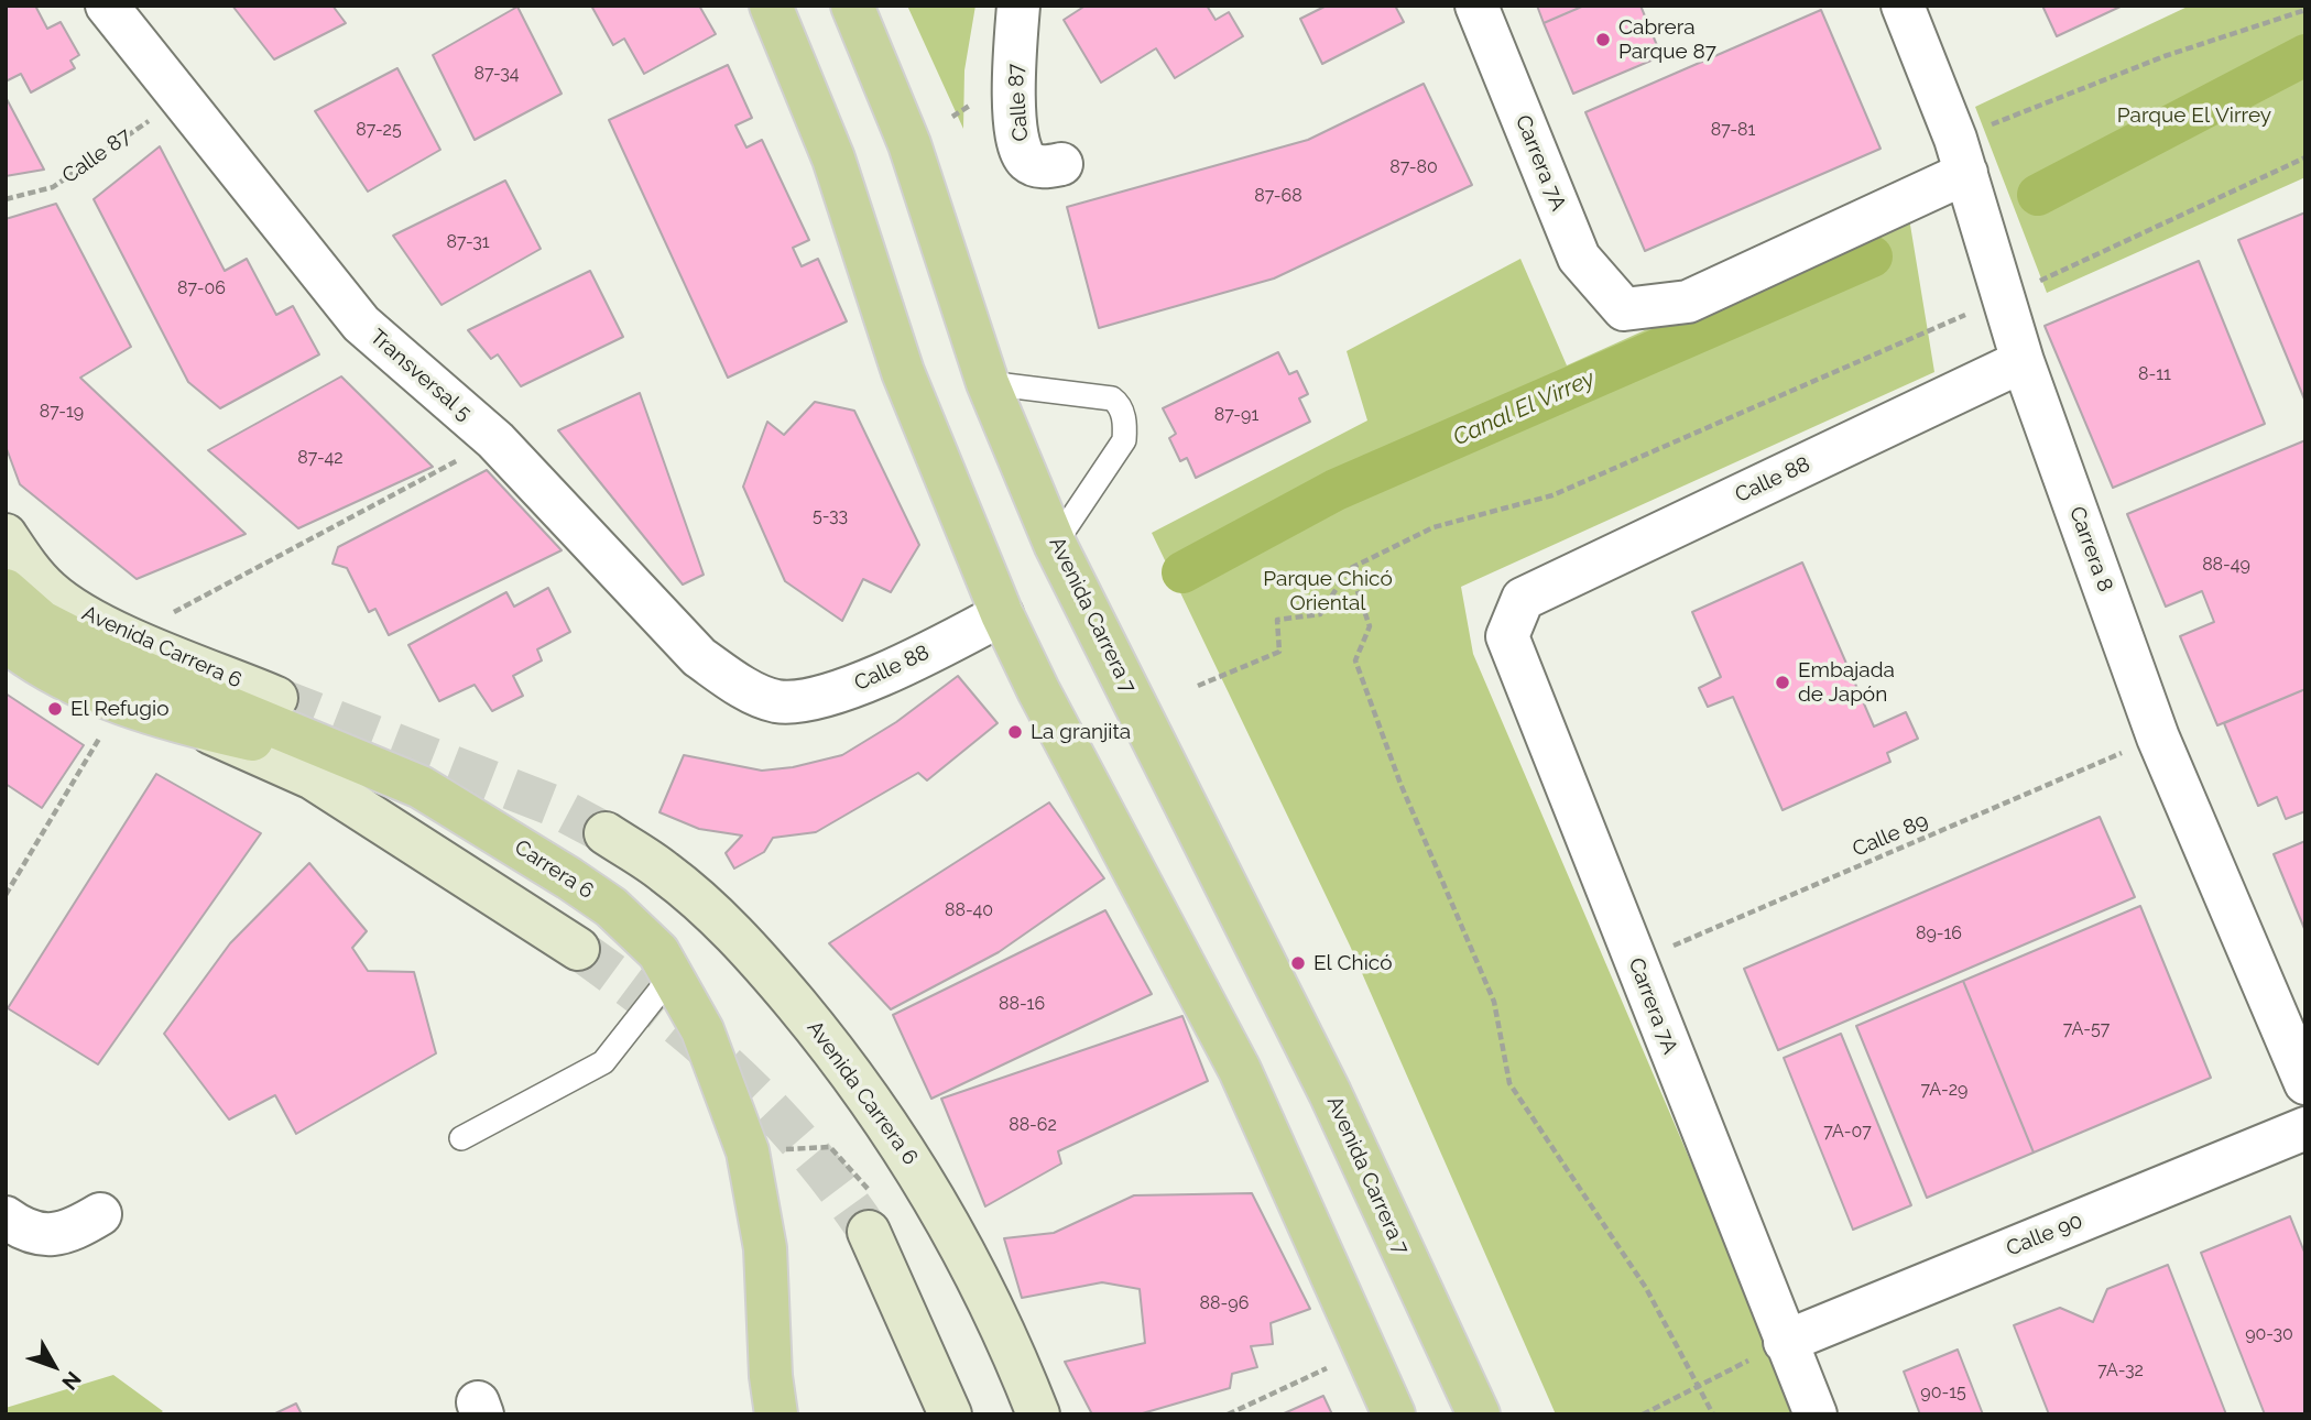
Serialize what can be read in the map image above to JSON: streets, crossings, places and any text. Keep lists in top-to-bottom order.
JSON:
{
  "streets": {
    "main road": ["Avenida Carrera 7", "Avenida Carrera 6", "Carrera 6"],
    "street": [
      "Calle 87",
      "Carrera 7A",
      "Transversal 5",
      "Calle 88",
      "Carrera 8",
      "Calle 90"
    ],
    "path": ["Calle 89"]
  },
  "crossings": [
    ["Calle 87", "Transversal 5"],
    ["Carrera 7A", "Calle 88"],
    ["Carrera 7A", "Carrera 8"],
    ["Carrera 7A", "Calle 89"],
    ["Carrera 7A", "Calle 90"],
    ["Transversal 5", "Calle 88"],
    ["Calle 88", "Carrera 8"],
    ["Carrera 8", "Calle 89"]
  ],
  "water": ["Canal El Virrey"],
  "parks": ["Parque El Virrey", "Parque Chicó Oriental"],
  "places": [
    "Cabrera Parque 87",
    "Embajada de Japón",
    "El Refugio",
    "La granjita",
    "El Chicó"
  ],
  "house_numbers": [
    "87-34",
    "87-25",
    "87-81",
    "87-80",
    "87-68",
    "87-31",
    "87-06",
    "8-11",
    "87-19",
    "87-91",
    "87-42",
    "5-33",
    "88-49",
    "88-40",
    "89-16",
    "88-16",
    "7A-57",
    "7A-29",
    "88-62",
    "7A-07",
    "88-96",
    "90-30",
    "7A-32",
    "90-15"
  ],
  "north": "bottom right"
}
